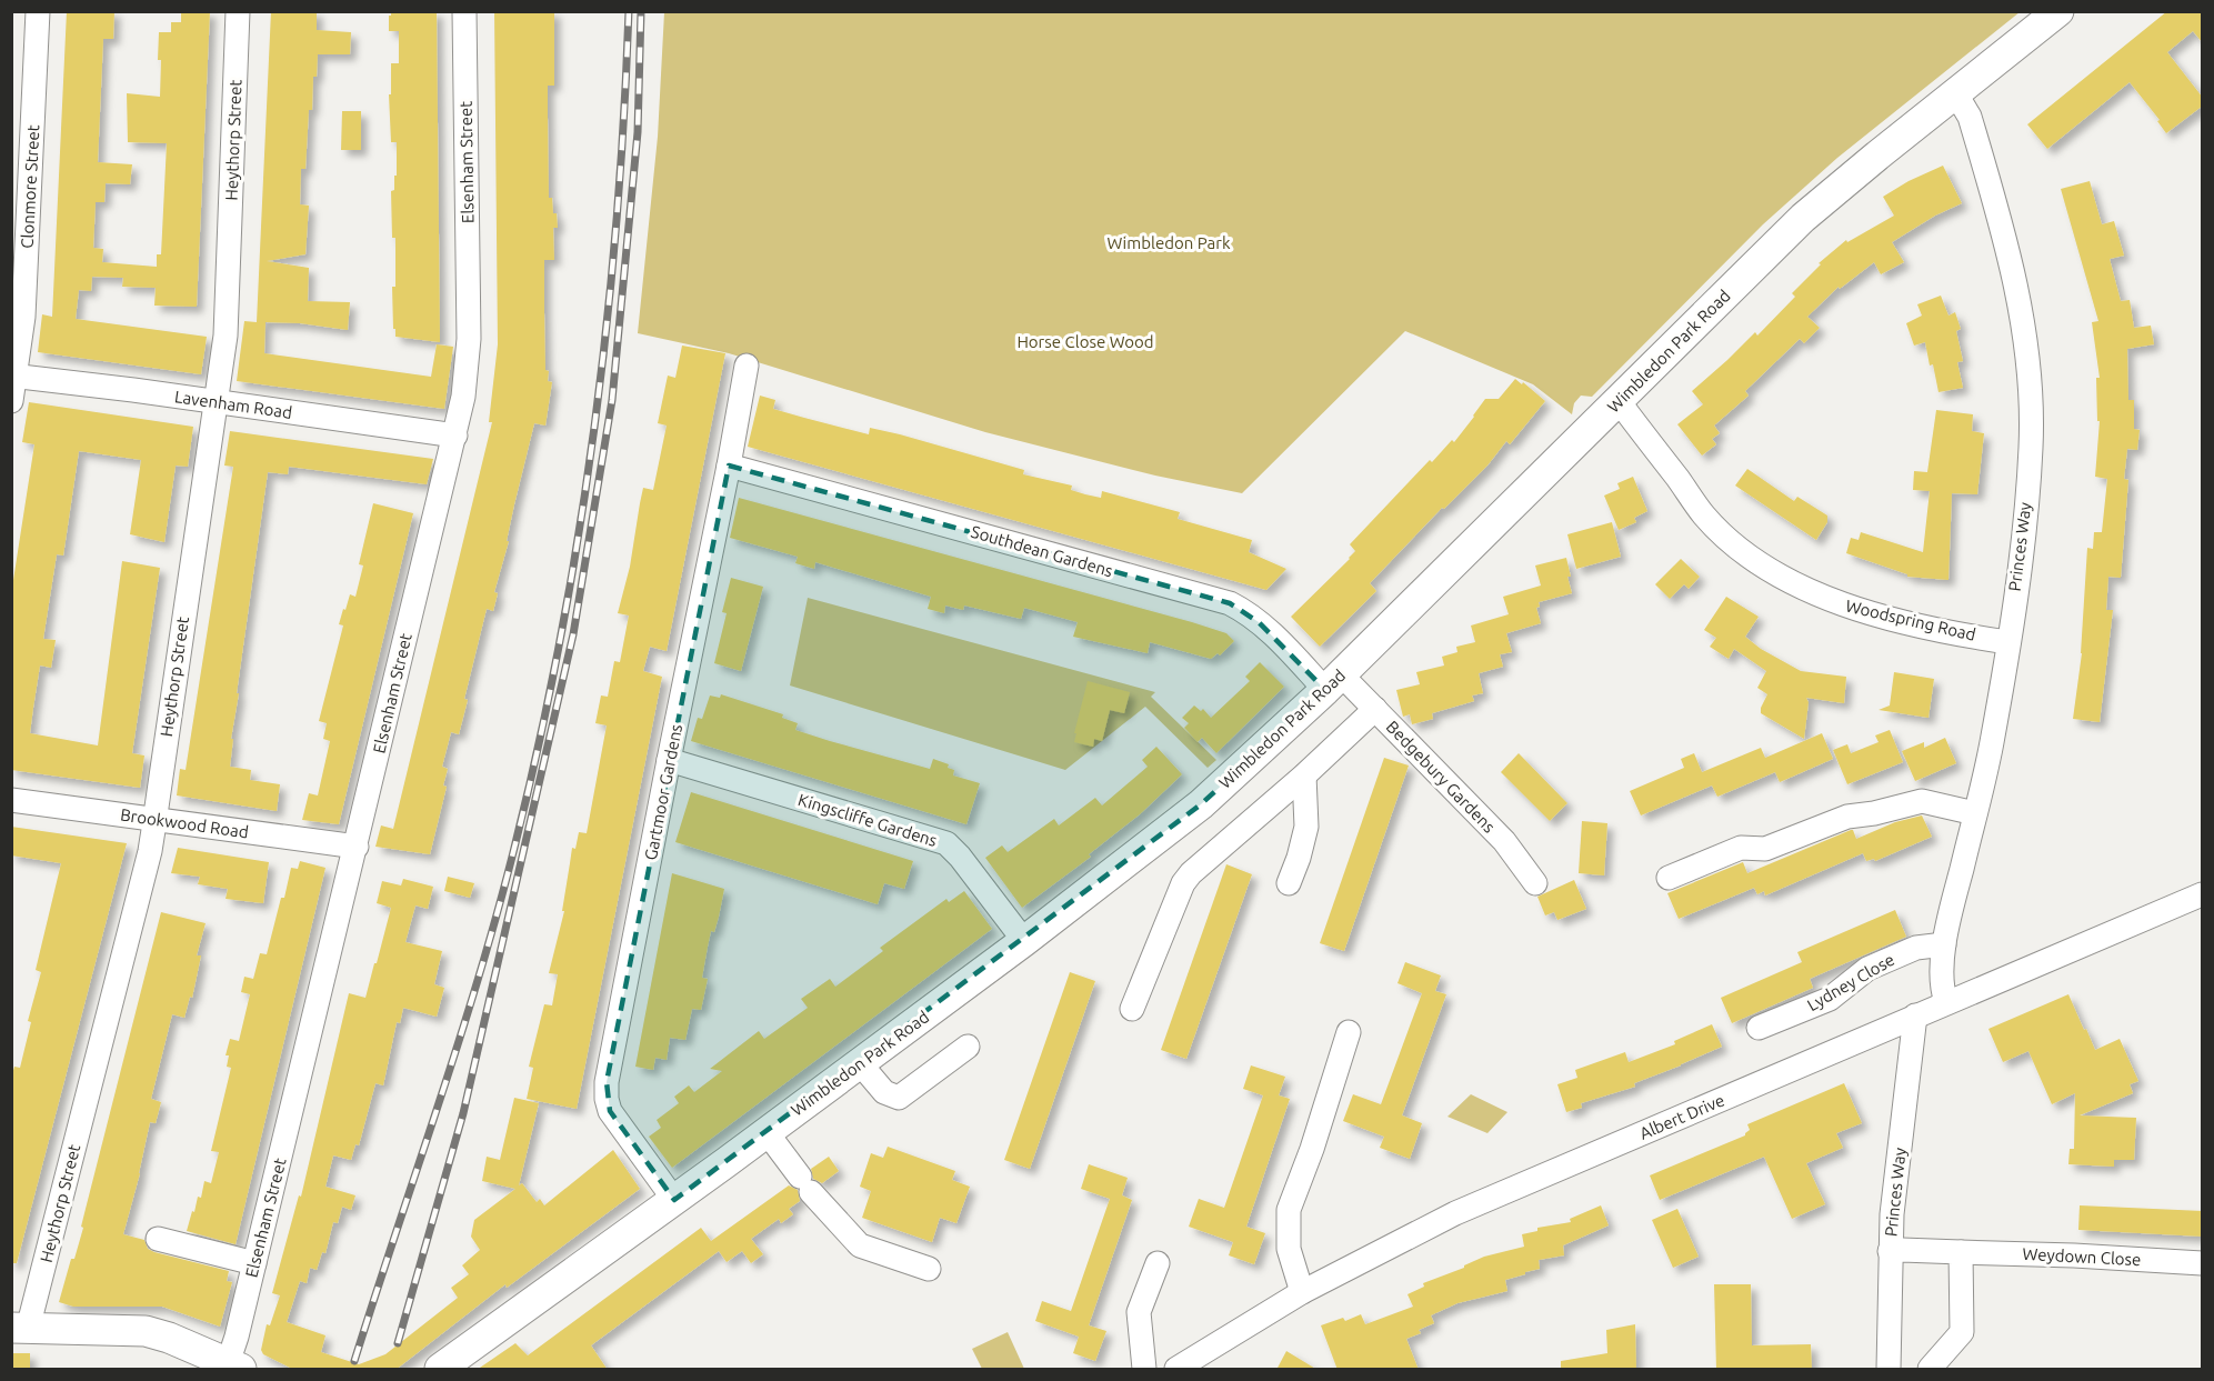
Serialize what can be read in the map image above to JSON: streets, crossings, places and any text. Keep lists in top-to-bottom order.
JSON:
{
  "streets": {
    "street": [
      "Heythorp Street",
      "Elsenham Street",
      "Clonmore Street",
      "Wimbledon Park Road",
      "Lavenham Road",
      "Princes Way",
      "Southdean Gardens",
      "Woodspring Road",
      "Bedgebury Gardens",
      "Gartmoor Gardens",
      "Kingscliffe Gardens",
      "Brookwood Road",
      "Lydney Close",
      "Albert Drive",
      "Weydown Close"
    ]
  },
  "crossings": [
    ["Heythorp Street", "Lavenham Road"],
    ["Heythorp Street", "Brookwood Road"],
    ["Elsenham Street", "Lavenham Road"],
    ["Elsenham Street", "Brookwood Road"],
    ["Clonmore Street", "Lavenham Road"],
    ["Wimbledon Park Road", "Princes Way"],
    ["Wimbledon Park Road", "Southdean Gardens"],
    ["Wimbledon Park Road", "Woodspring Road"],
    ["Wimbledon Park Road", "Bedgebury Gardens"],
    ["Wimbledon Park Road", "Gartmoor Gardens"],
    ["Wimbledon Park Road", "Kingscliffe Gardens"],
    ["Princes Way", "Woodspring Road"],
    ["Princes Way", "Lydney Close"],
    ["Princes Way", "Albert Drive"],
    ["Princes Way", "Weydown Close"],
    ["Southdean Gardens", "Bedgebury Gardens"],
    ["Southdean Gardens", "Gartmoor Gardens"],
    ["Gartmoor Gardens", "Kingscliffe Gardens"]
  ],
  "parks": ["Wimbledon Park", "Horse Close Wood"]
}
